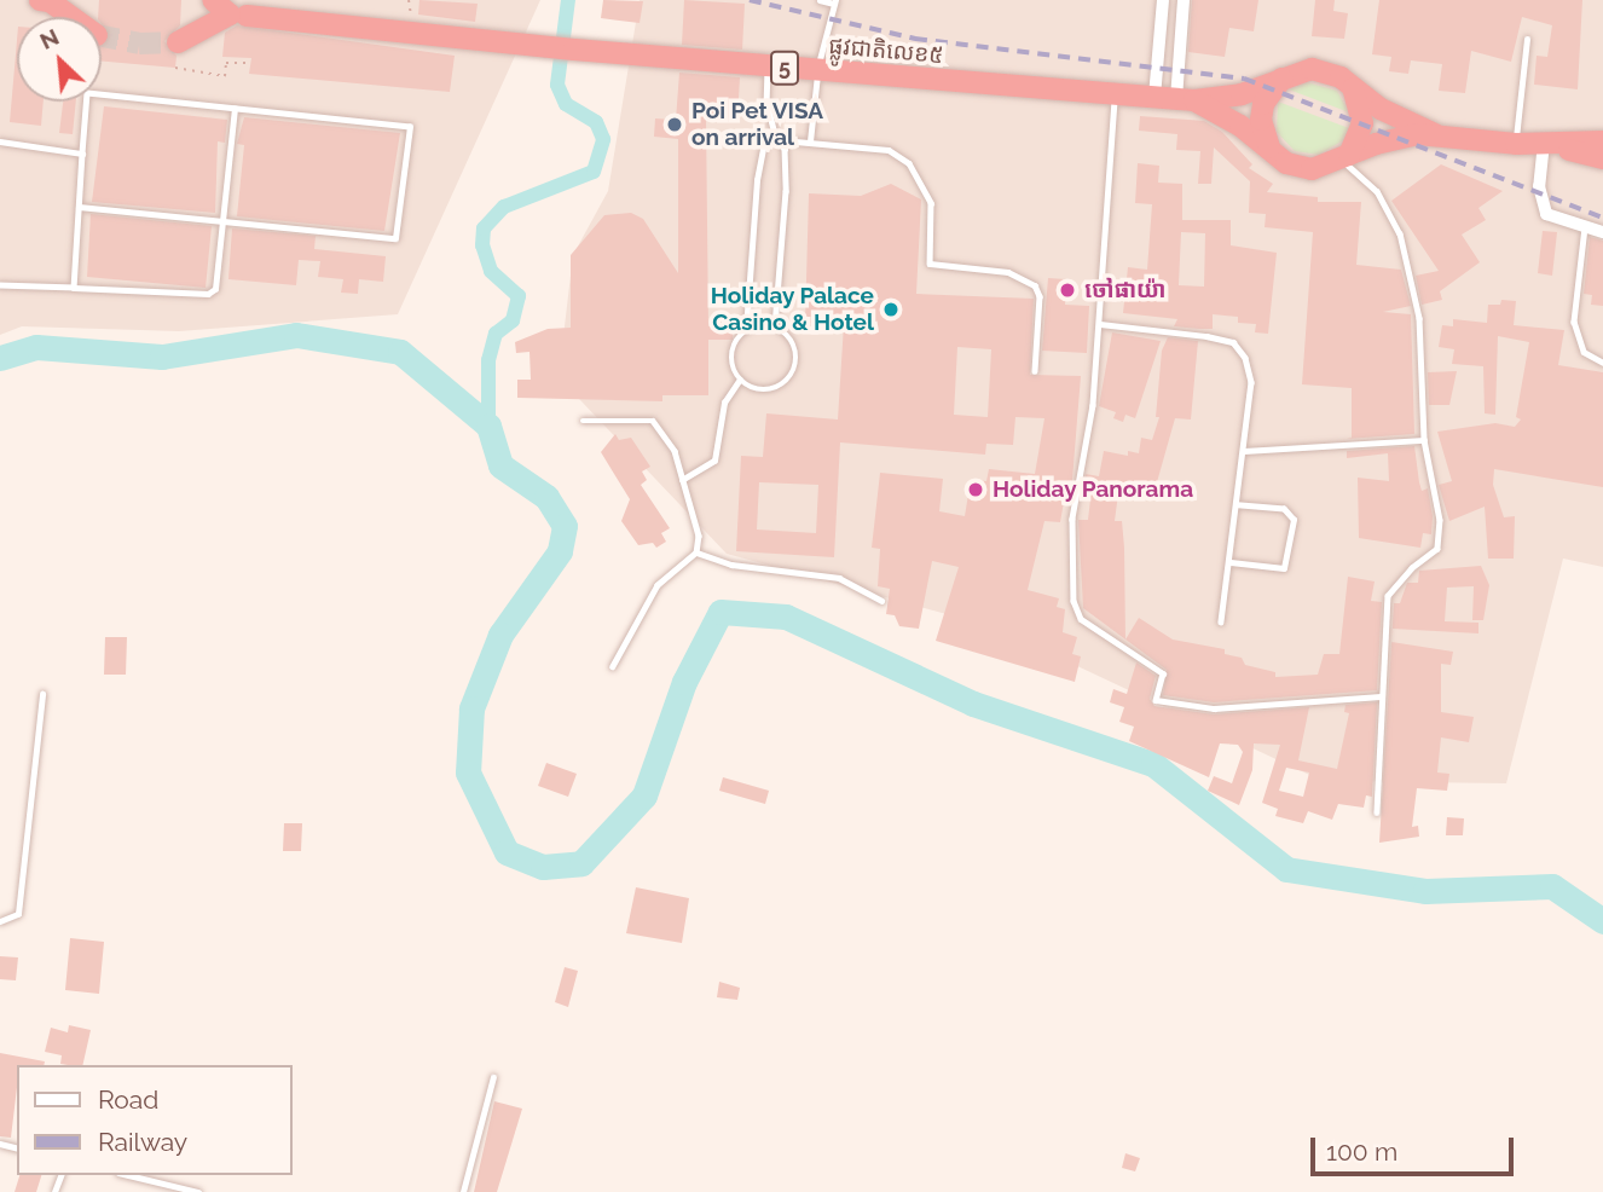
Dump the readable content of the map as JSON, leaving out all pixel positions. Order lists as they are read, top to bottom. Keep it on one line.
{"streets":{"highway":["ផ្លូវជាតិលេខ៥","5"]},"places":["Poi Pet VISA on arrival","ចៅផាយ៉ា","Holiday Palace Casino & Hotel","Holiday Panorama"],"legend":["Road","Railway"],"scale_bar":"100 m","north":"top left"}
